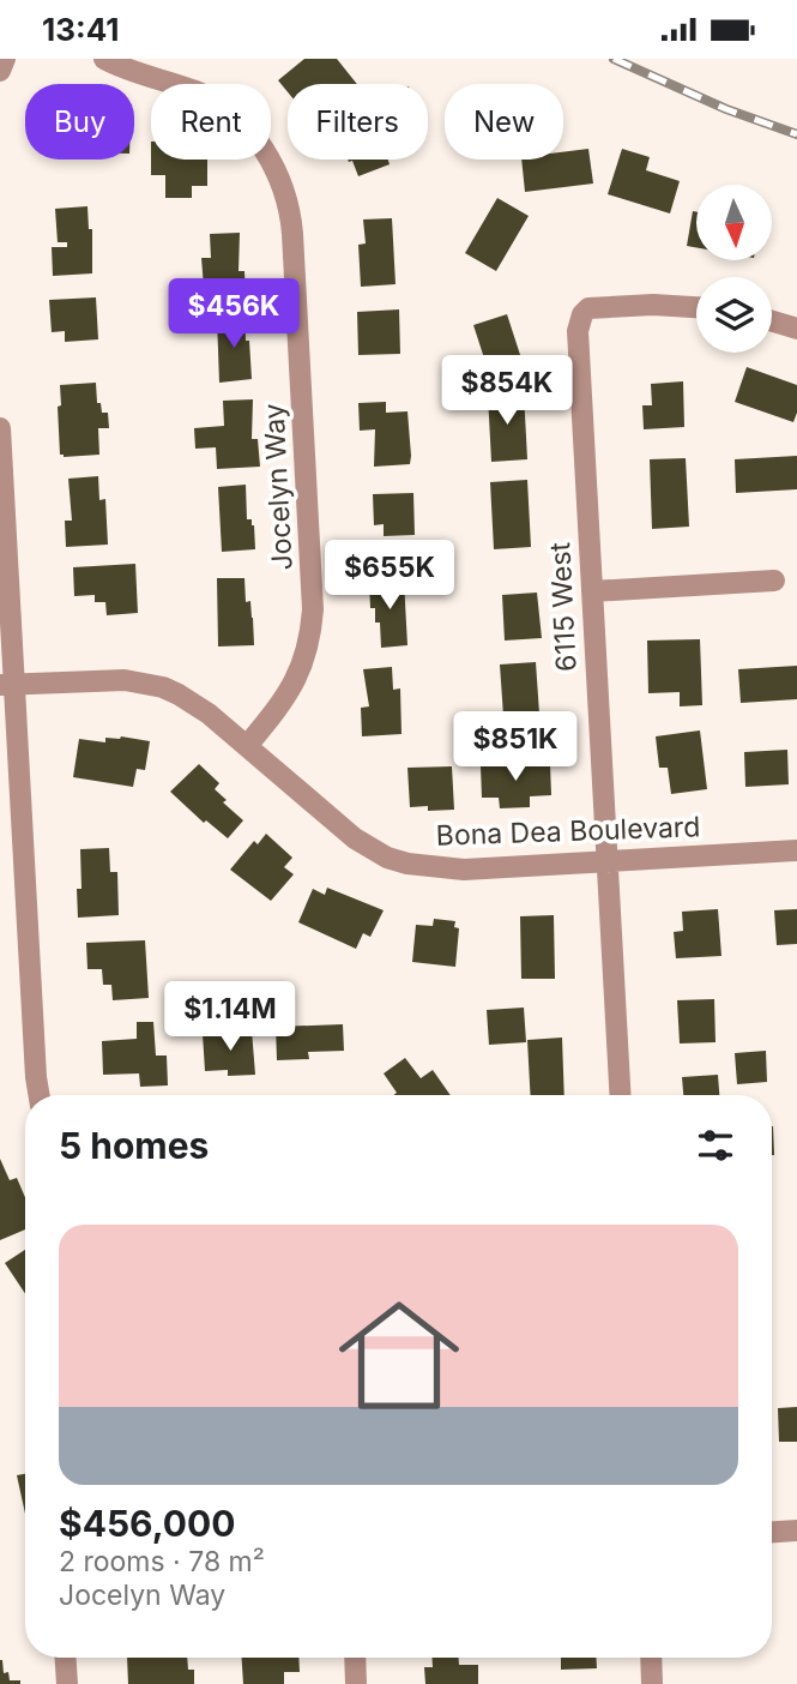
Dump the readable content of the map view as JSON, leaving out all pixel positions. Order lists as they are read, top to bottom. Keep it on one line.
{"streets":{"street":["Jocelyn Way","6115 West","Bona Dea Boulevard"]},"crossings":[["Jocelyn Way","Bona Dea Boulevard"],["6115 West","Bona Dea Boulevard"]],"north":"bottom","page":{"status":"13:41","chip":["Buy","Rent","Filters","New"],"price":["$456K","$854K","$655K","$851K","$1.14M"],"heading":"5 homes","list":[{"name":"$456,000","note":"2 rooms · 78 m² · Jocelyn Way"}]}}
